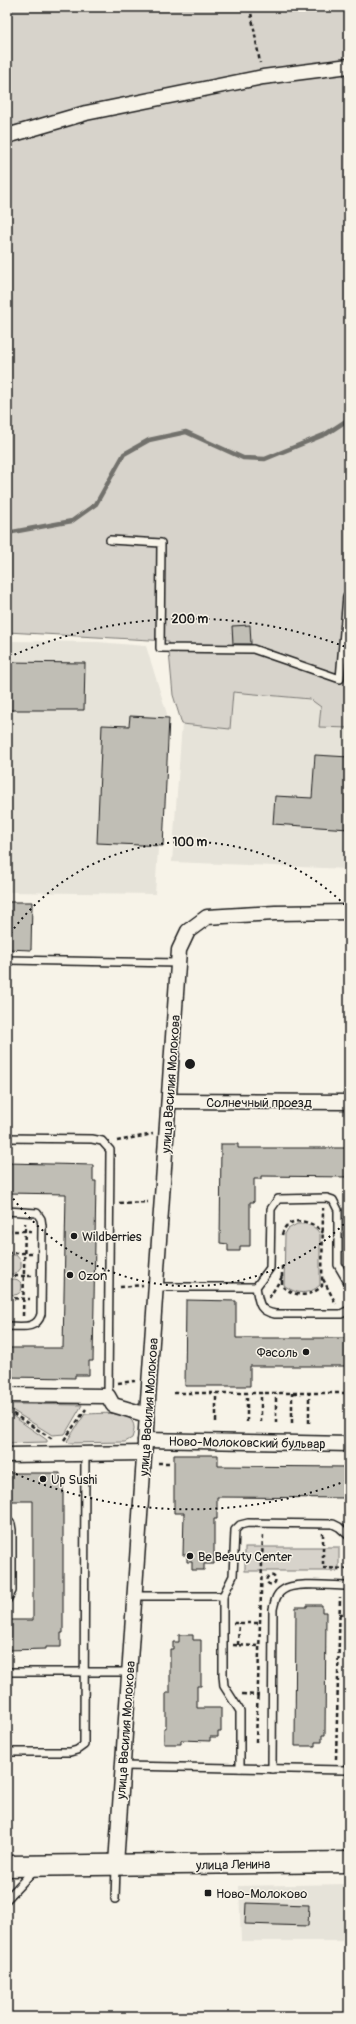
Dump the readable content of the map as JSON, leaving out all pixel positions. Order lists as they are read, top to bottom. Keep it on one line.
{"streets":{"main road":["улица Ленина"],"street":["улица Василия Молокова","Солнечный проезд","Ново-Молоковский бульвар"]},"crossings":[["улица Василия Молокова","Солнечный проезд"],["улица Василия Молокова","Ново-Молоковский бульвар"],["улица Василия Молокова","улица Ленина"]],"places":{"other":["Wildberries","Ozon","Фасоль","Up Sushi","Be Beauty Center"],"transit":["Ново-Молоково"]},"rings":["200 m","100 m"]}
